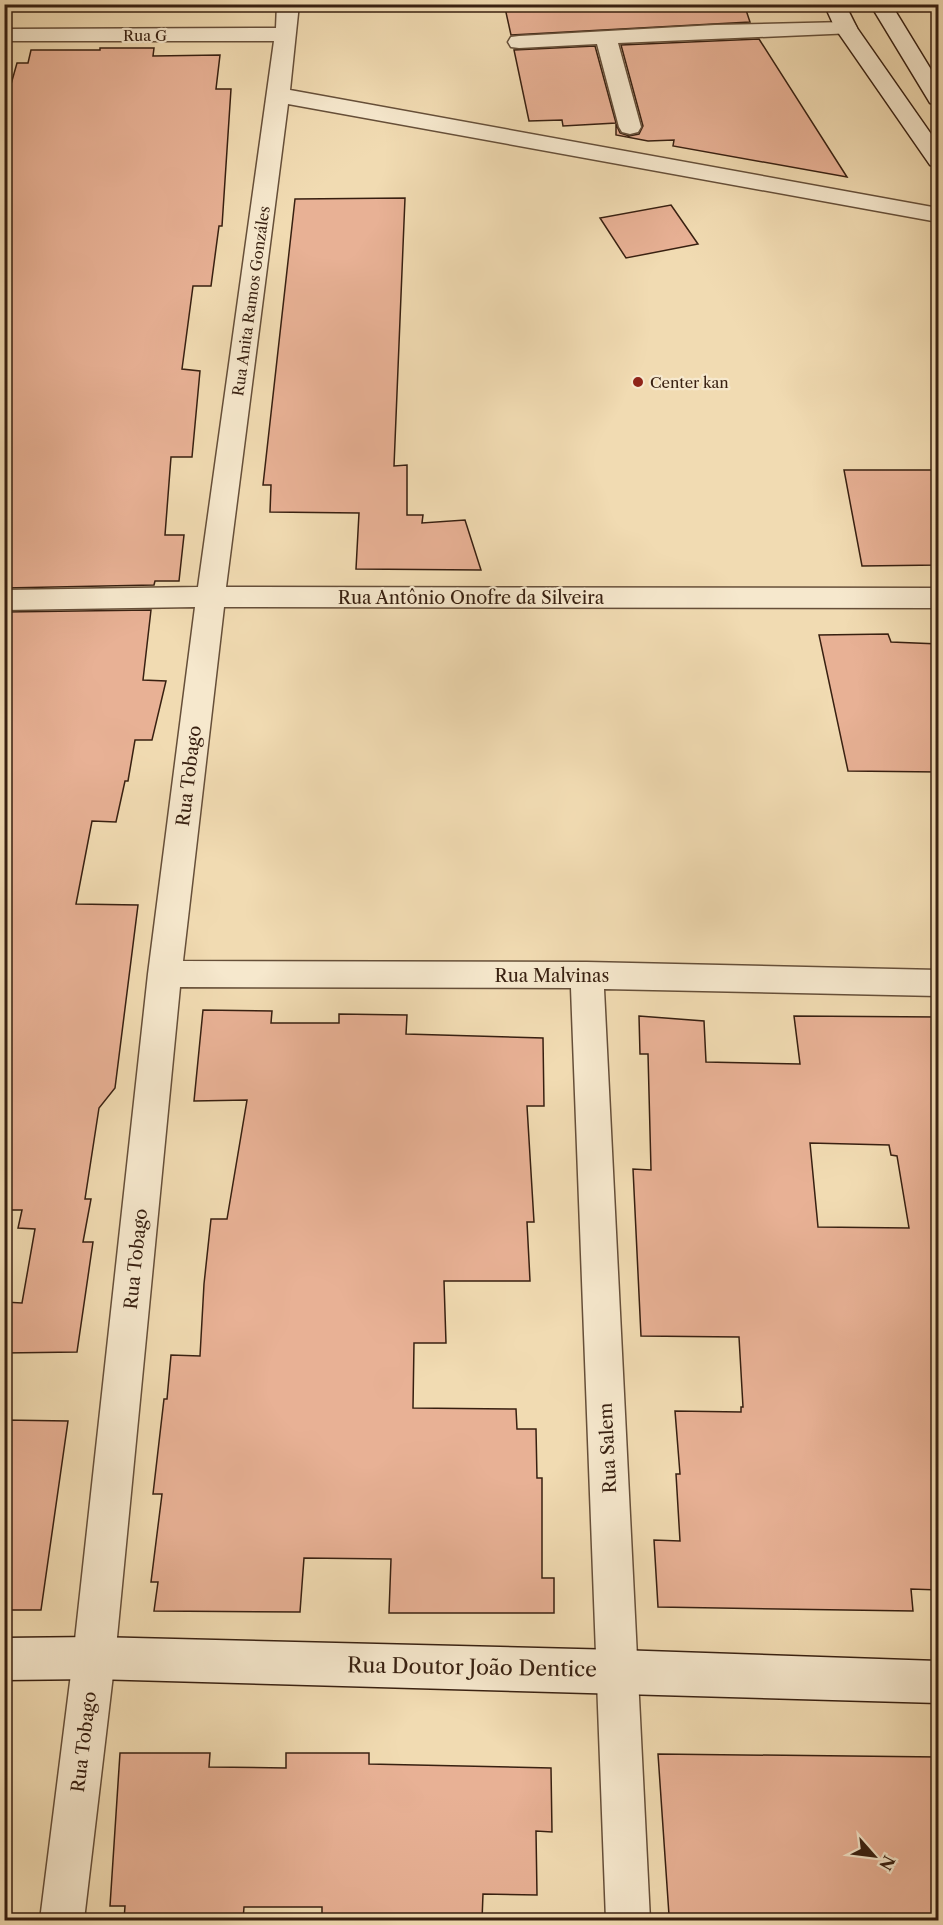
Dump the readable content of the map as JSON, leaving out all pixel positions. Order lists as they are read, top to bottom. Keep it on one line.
{"streets":{"street":["Rua G","Rua Anita Ramos Gonzáles","Rua Antônio Onofre da Silveira","Rua Tobago","Rua Malvinas","Rua Salem","Rua Doutor João Dentice"]},"crossings":[["Rua G","Rua Anita Ramos Gonzáles"],["Rua Anita Ramos Gonzáles","Rua Antônio Onofre da Silveira"],["Rua Anita Ramos Gonzáles","Rua Tobago"],["Rua Antônio Onofre da Silveira","Rua Tobago"],["Rua Tobago","Rua Malvinas"],["Rua Tobago","Rua Doutor João Dentice"],["Rua Malvinas","Rua Salem"],["Rua Salem","Rua Doutor João Dentice"]],"places":["Center kan"],"north":"bottom right"}
